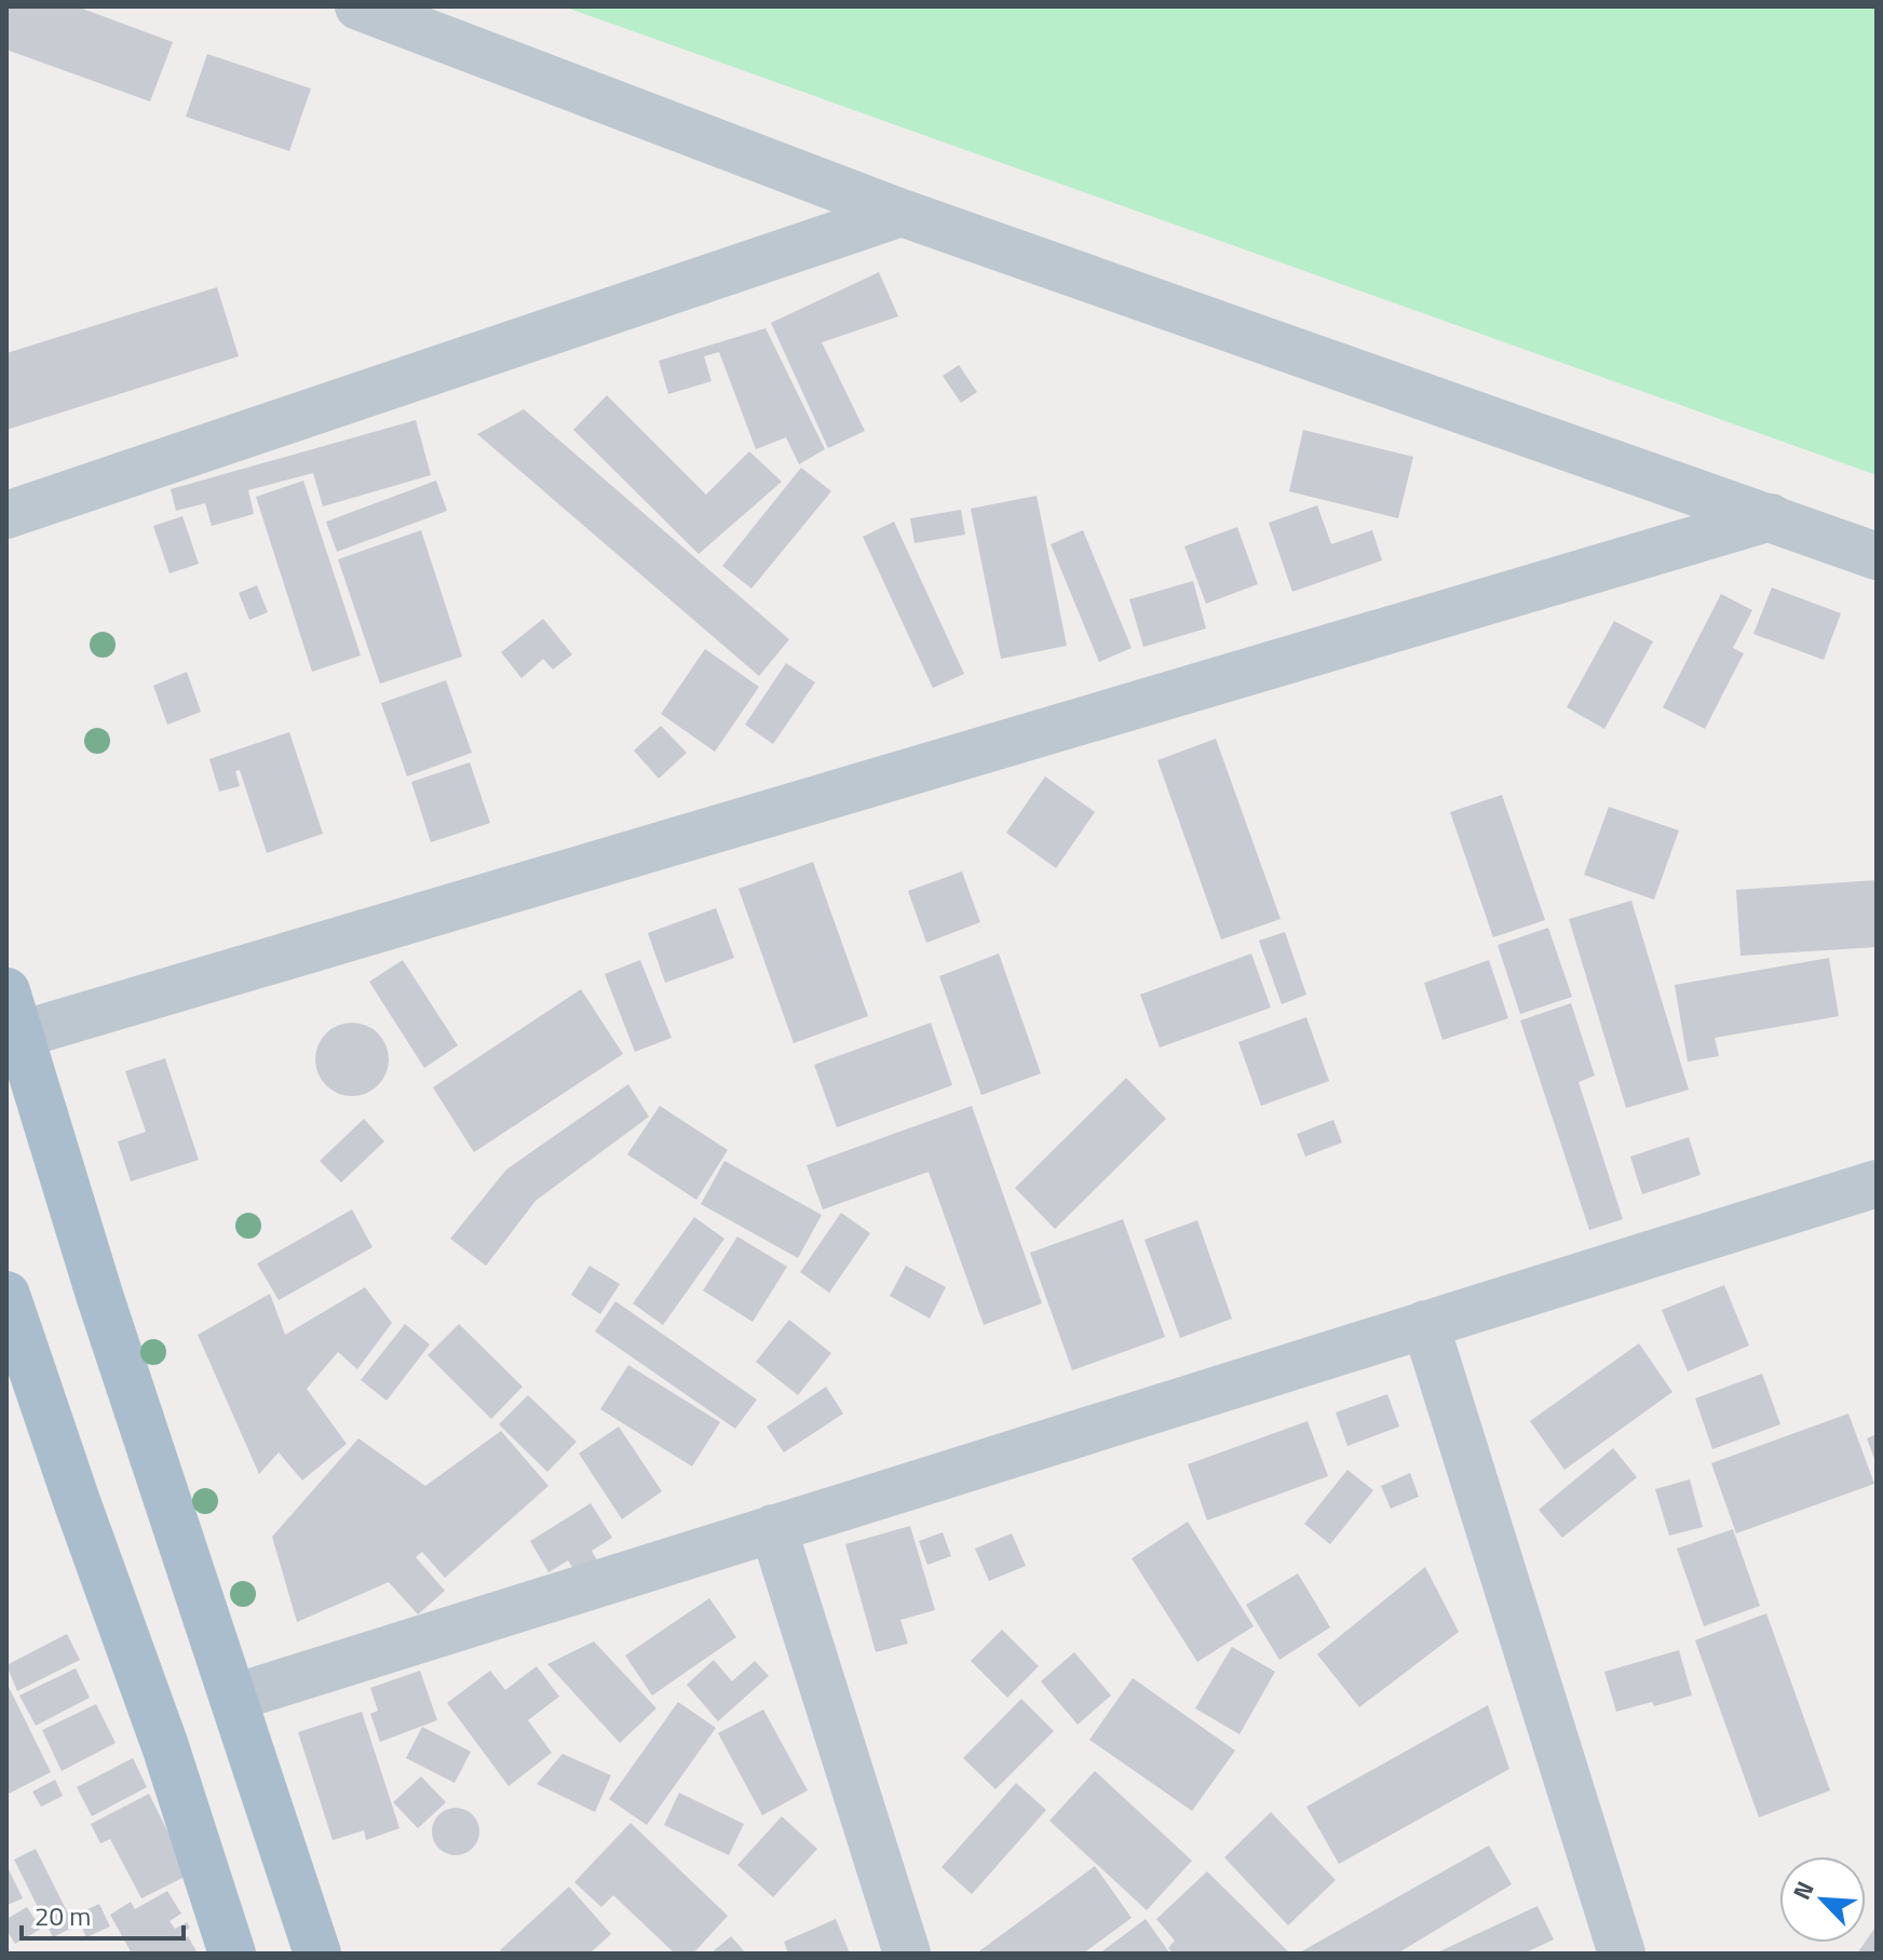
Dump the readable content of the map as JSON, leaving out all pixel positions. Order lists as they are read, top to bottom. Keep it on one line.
{"scale_bar":"20 m","north":"top left"}
